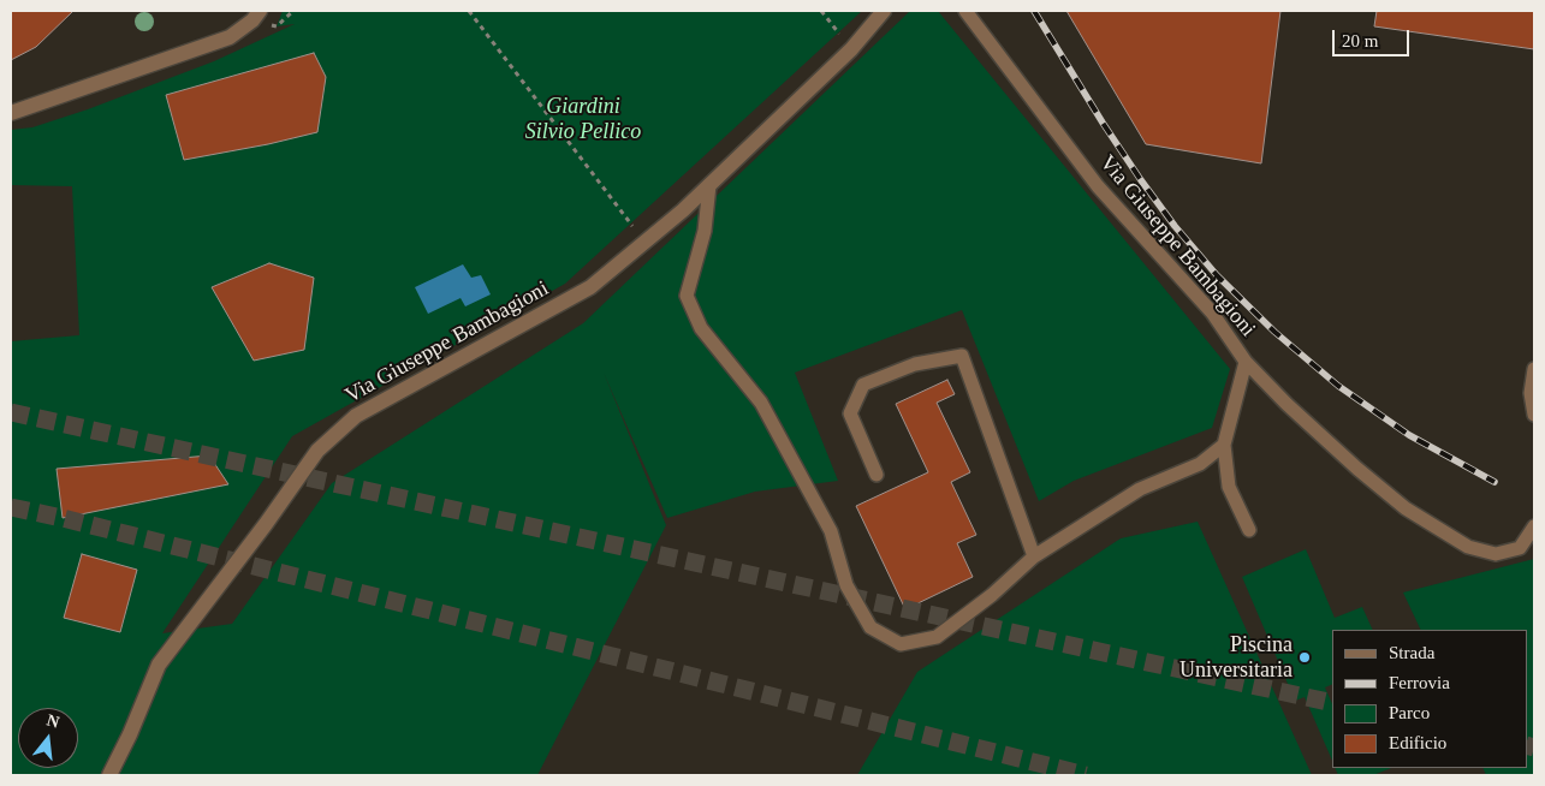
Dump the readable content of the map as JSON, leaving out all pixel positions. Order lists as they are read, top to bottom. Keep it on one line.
{"streets":{"street":["Via Giuseppe Bambagioni"]},"parks":["Giardini Silvio Pellico"],"places":["Piscina Universitaria"],"legend":["Strada","Ferrovia","Parco","Edificio"],"scale_bar":"20 m","north":"top"}
